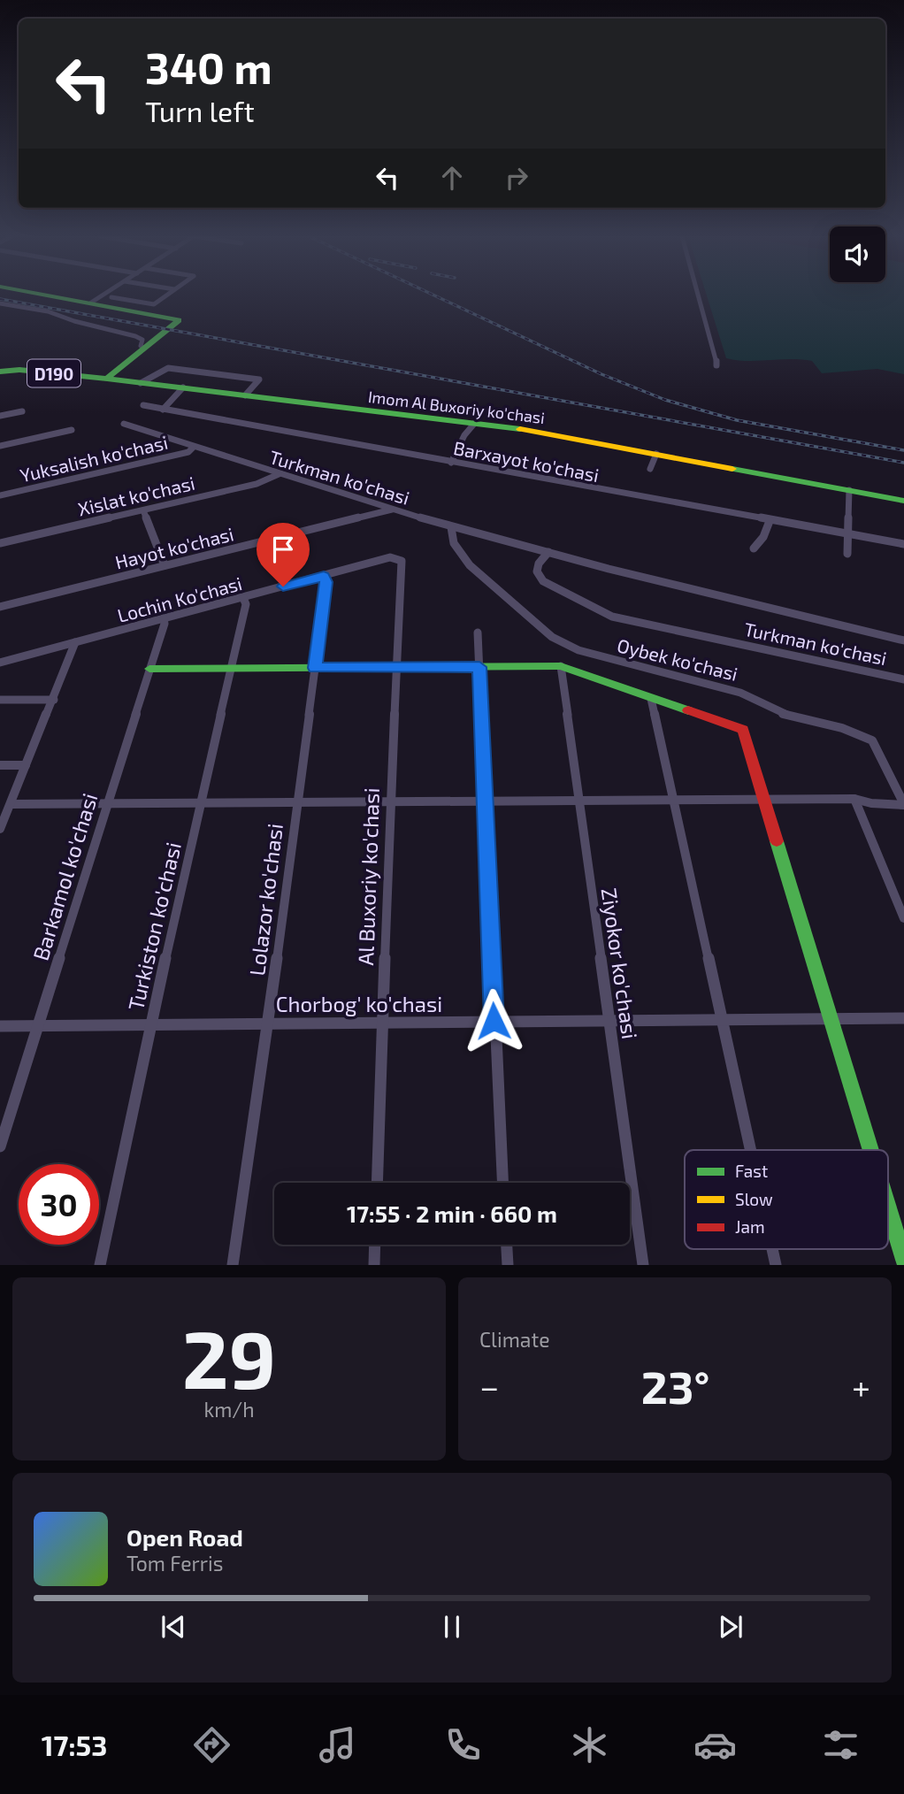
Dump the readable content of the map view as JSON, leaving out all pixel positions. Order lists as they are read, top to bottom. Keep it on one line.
{"streets":{"street":["D190","Imom Al Buxoriy ko'chasi","Yuksalish ko'chasi","Barxayot ko'chasi","Turkman ko'chasi","Xislat ko'chasi","Hayot ko'chasi","Lochin Ko'chasi","Oybek ko'chasi","Barkamol ko'chasi","Al Buxoriy ko'chasi","Lolazor ko'chasi","Turkiston ko'chasi","Ziyokor ko'chasi","Chorbog' ko'chasi"]},"crossings":[["D190","Imom Al Buxoriy ko'chasi"],["Yuksalish ko'chasi","Turkman ko'chasi"],["Turkman ko'chasi","Xislat ko'chasi"],["Turkman ko'chasi","Hayot ko'chasi"],["Turkman ko'chasi","Oybek ko'chasi"],["Lochin Ko'chasi","Barkamol ko'chasi"],["Lochin Ko'chasi","Al Buxoriy ko'chasi"],["Lochin Ko'chasi","Lolazor ko'chasi"],["Lochin Ko'chasi","Turkiston ko'chasi"],["Barkamol ko'chasi","Chorbog' ko'chasi"],["Al Buxoriy ko'chasi","Chorbog' ko'chasi"],["Lolazor ko'chasi","Chorbog' ko'chasi"],["Turkiston ko'chasi","Chorbog' ko'chasi"],["Ziyokor ko'chasi","Chorbog' ko'chasi"]],"legend":["Fast","Slow","Jam"],"page":{"turn":["340 m","Turn left"],"limit":"30","trip":"17:55 · 2 min · 660 m","tile":[["29","km/h"],"Climate"],"heat":["−","23°","+"],"song":["Open Road","Tom Ferris"],"tabs":"17:53"}}
